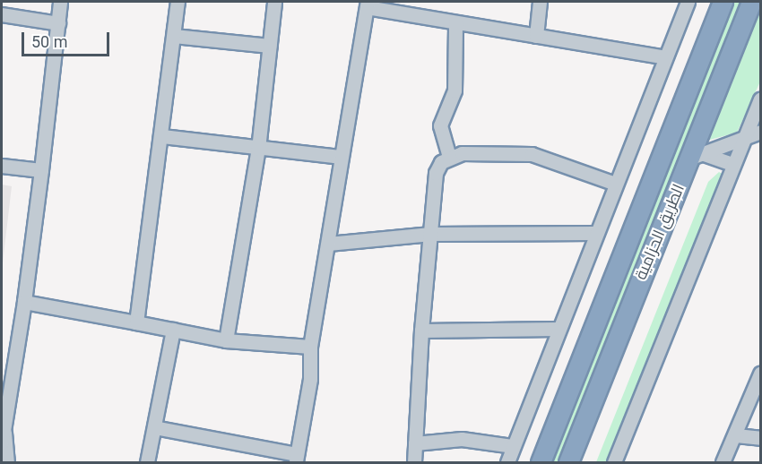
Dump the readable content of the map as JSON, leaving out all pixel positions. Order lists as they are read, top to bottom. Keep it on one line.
{"streets":{"highway":["الطريق الحزامية"]},"scale_bar":"50 m"}
